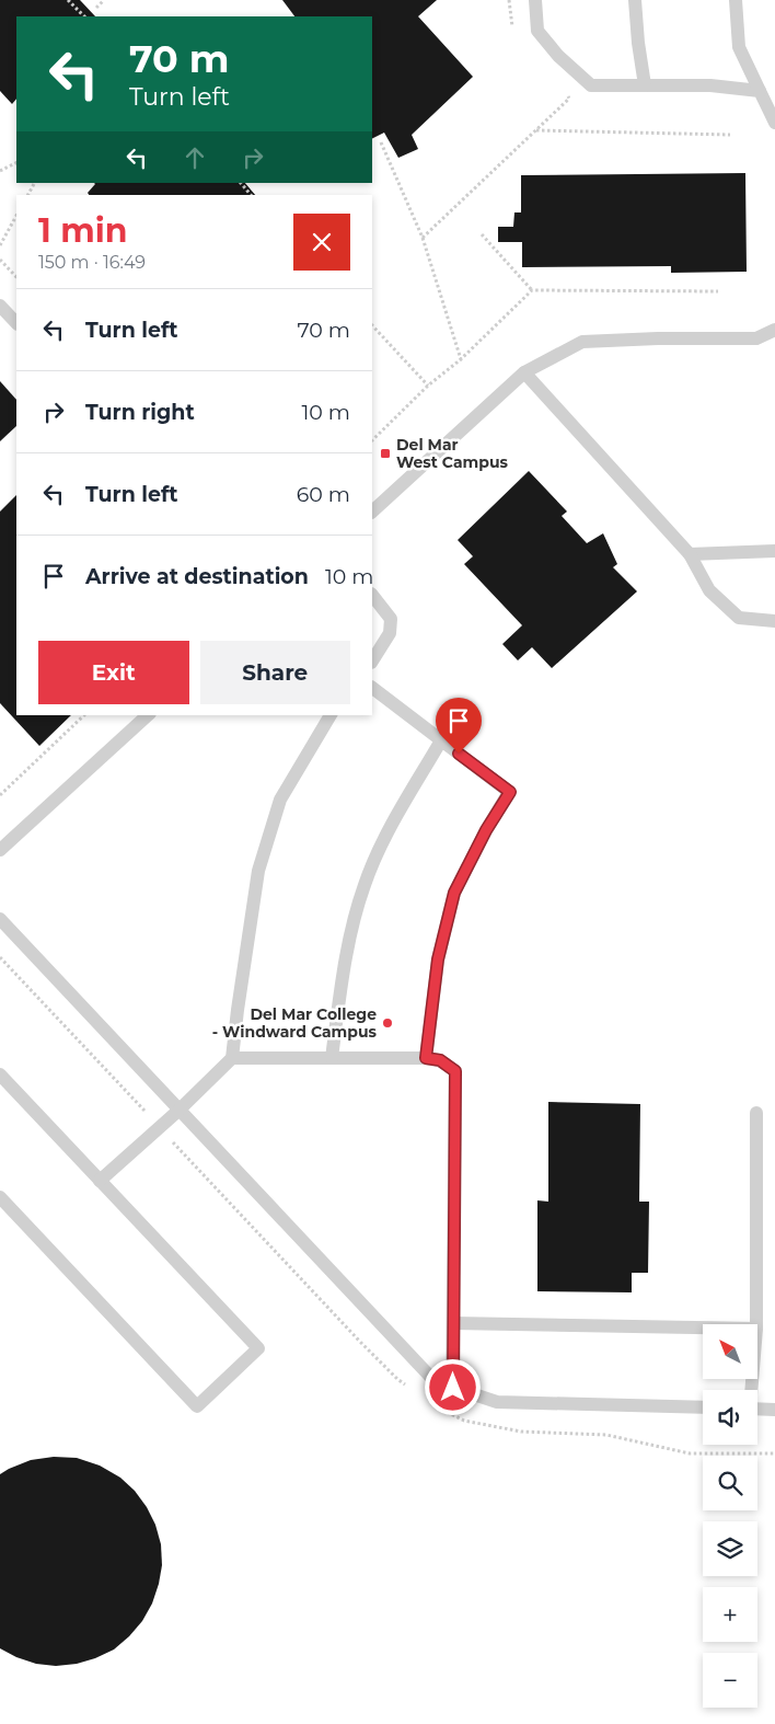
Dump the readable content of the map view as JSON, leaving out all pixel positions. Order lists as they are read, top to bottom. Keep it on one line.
{"places":{"transit":["Del Mar West Campus"],"other":["Del Mar College - Windward Campus"]},"north":"top left","page":{"turn":["70 m","Turn left"],"heading":["1 min","150 m · 16:49"],"list":[{"name":"Turn left","value":"70 m"},{"name":"Turn right","value":"10 m"},{"name":"Turn left","value":"60 m"},{"name":"Arrive at destination","value":"10 m"}],"buttons":["Exit","Share"],"map_buttons":["+","−"]}}
